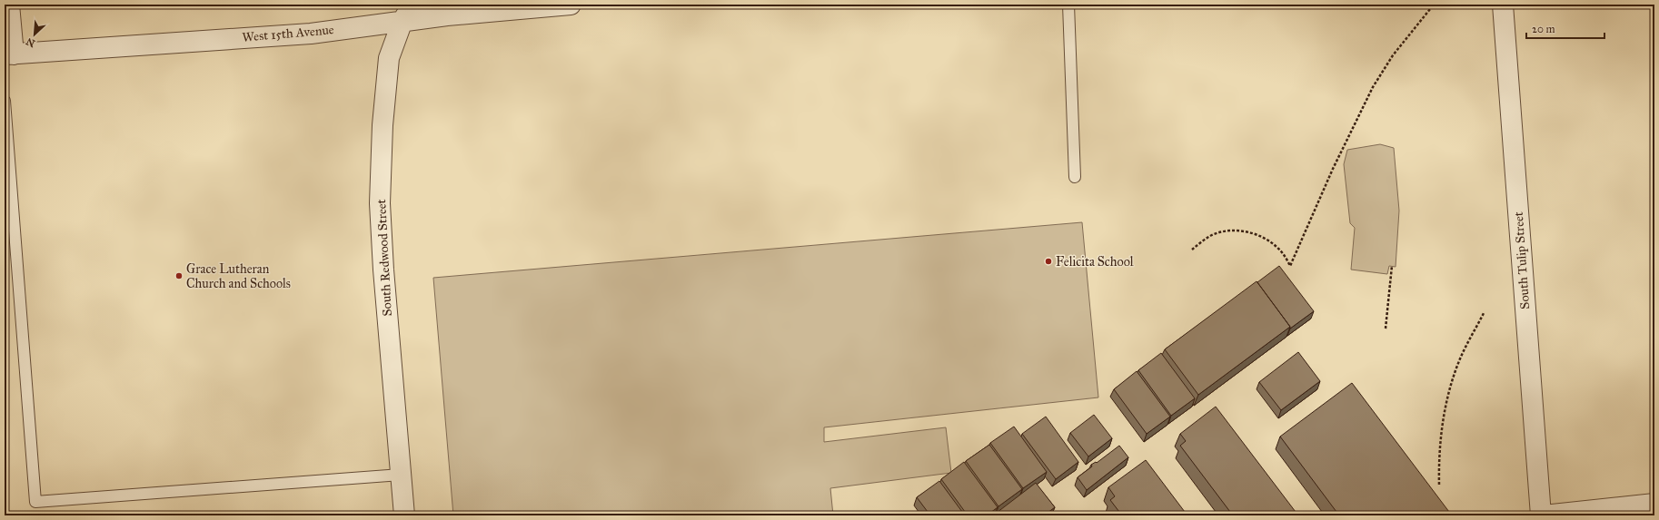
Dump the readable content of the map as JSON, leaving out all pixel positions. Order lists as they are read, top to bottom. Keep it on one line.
{"streets":{"street":["West 15th Avenue","South Redwood Street","South Tulip Street"]},"crossings":[["West 15th Avenue","South Redwood Street"]],"places":["Felicita School","Grace Lutheran Church and Schools"],"scale_bar":"20 m","north":"bottom left"}
